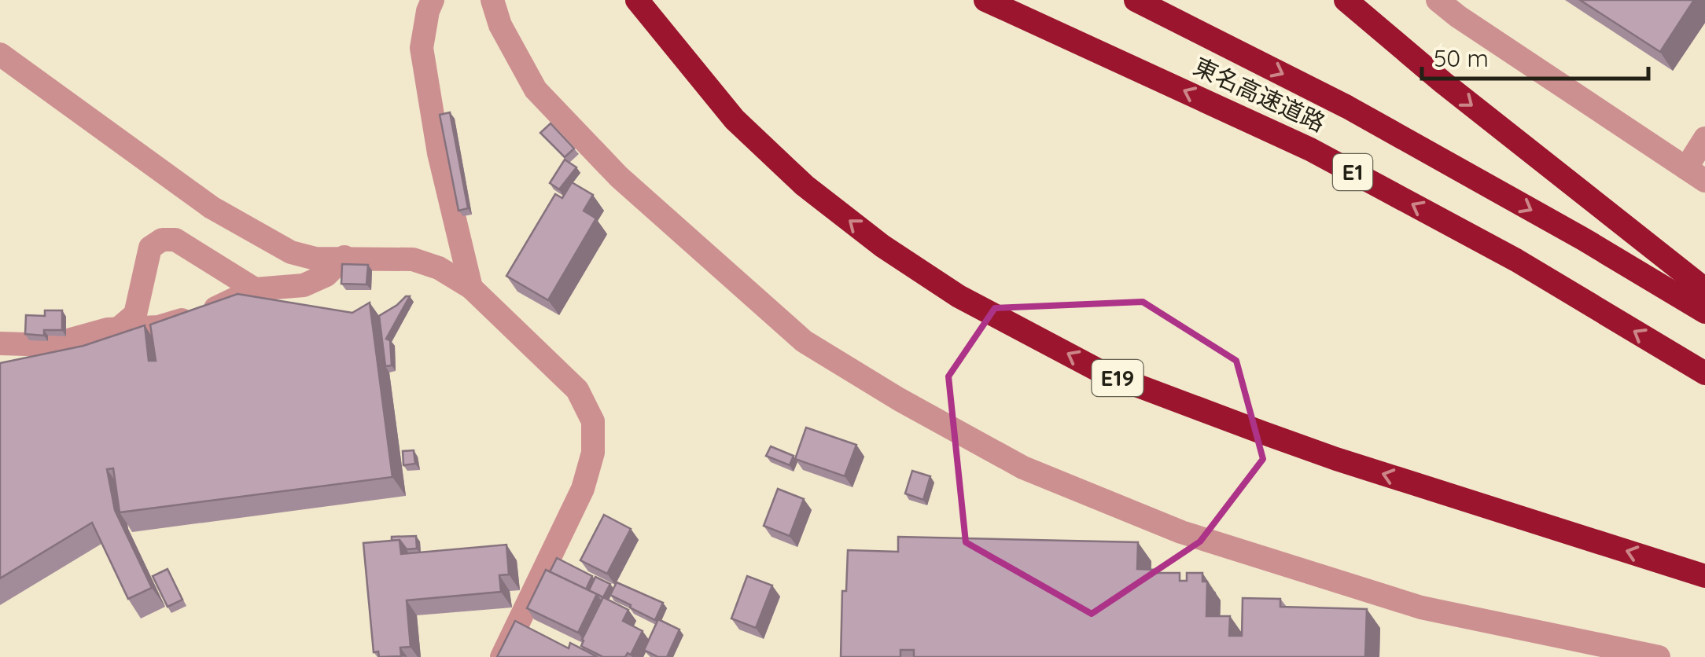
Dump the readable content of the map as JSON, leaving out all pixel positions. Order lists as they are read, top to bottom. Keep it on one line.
{"streets":{"highway":["東名高速道路","E1","E19"]},"scale_bar":"50 m"}
